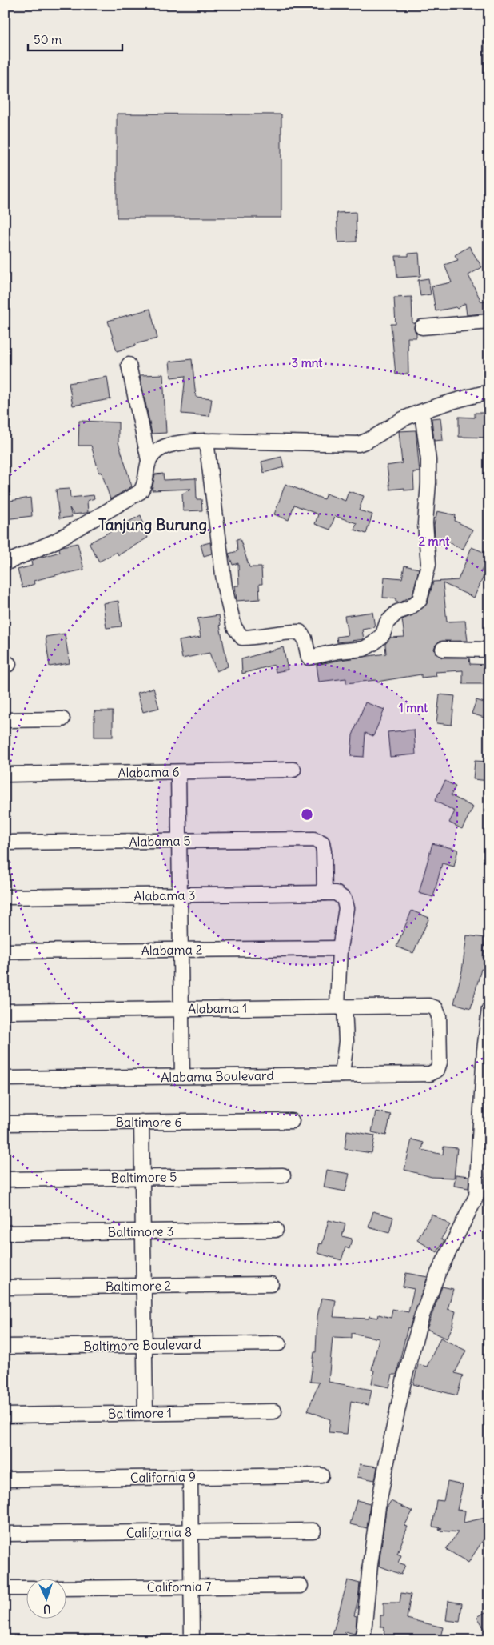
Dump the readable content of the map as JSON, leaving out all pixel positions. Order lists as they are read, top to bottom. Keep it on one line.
{"streets":{"street":["Alabama 6","Alabama 5","Alabama 3","Alabama 2","Alabama 1","Alabama Boulevard","Baltimore 6","Baltimore 5","Baltimore 3","Baltimore 2","Baltimore Boulevard","Baltimore 1","California 9","California 8","California 7"]},"crossings":[["Alabama 5","Alabama 3"],["Alabama 3","Alabama 2"],["Alabama 3","Alabama 1"],["Alabama 3","Alabama Boulevard"],["Alabama 1","Alabama Boulevard"]],"districts":["Tanjung Burung"],"scale_bar":"50 m","north":"bottom","rings":["3 mnt","2 mnt","1 mnt"]}
